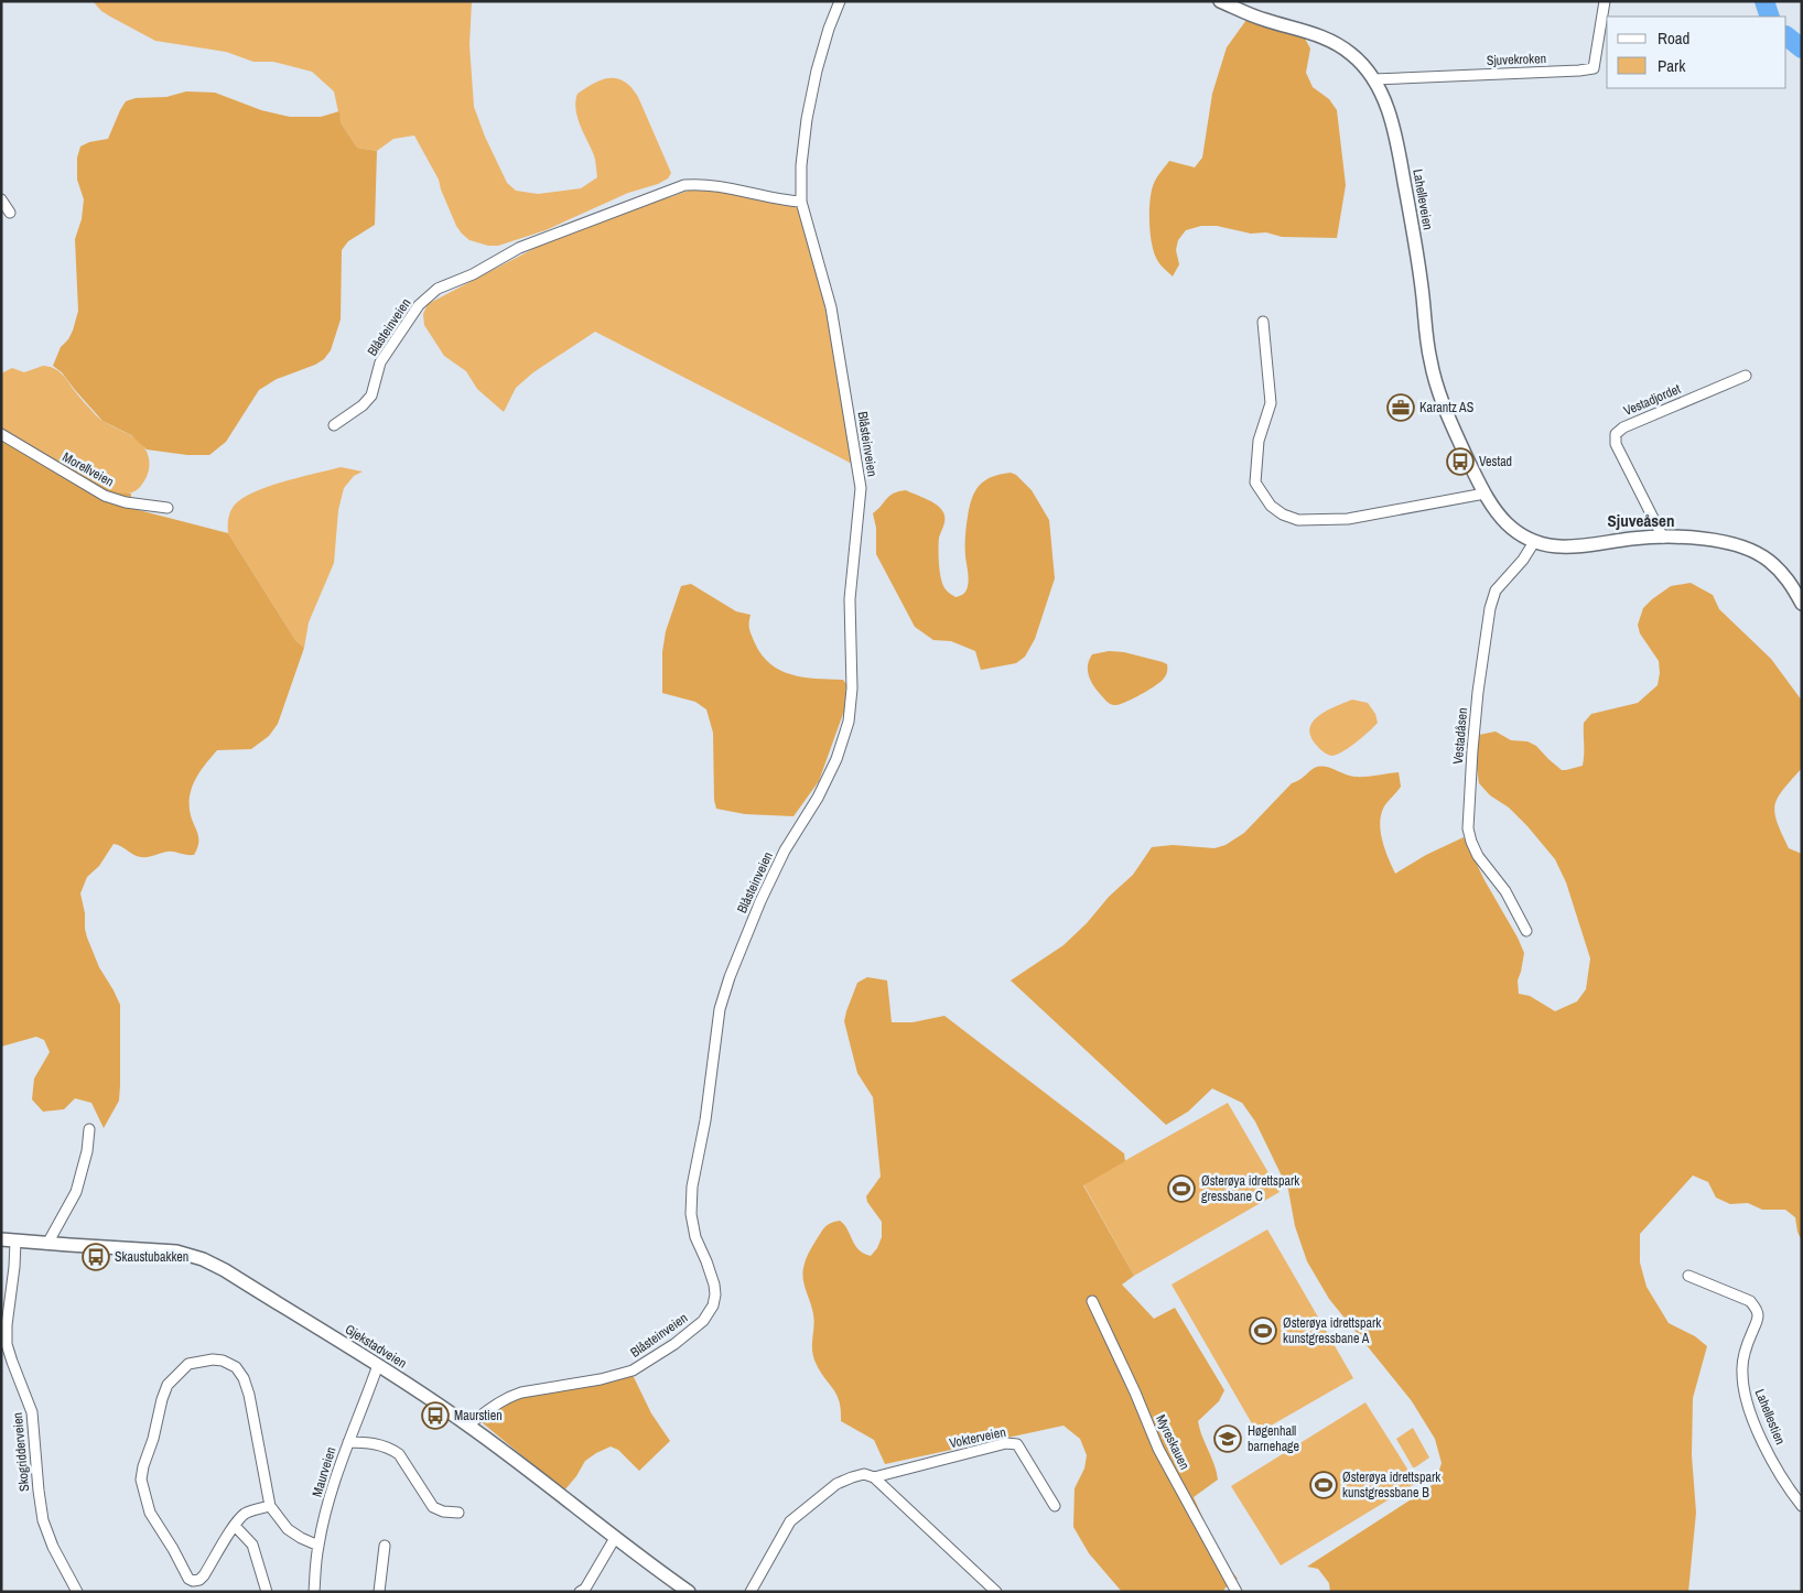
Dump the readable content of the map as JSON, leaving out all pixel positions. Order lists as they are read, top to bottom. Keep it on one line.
{"streets":{"street":["Sjuvekroken","Lahelleveien","Blåsteinveien","Vestadjordet","Morellveien","Vestadåsen","Gjekstadveien","Lahellestien","Vokterveien","Myreskauen","Skogridderveien","Maurveien"]},"crossings":[["Sjuvekroken","Lahelleveien"],["Lahelleveien","Vestadjordet"],["Lahelleveien","Vestadåsen"],["Blåsteinveien","Gjekstadveien"],["Gjekstadveien","Skogridderveien"],["Gjekstadveien","Maurveien"]],"districts":["Sjuveåsen"],"places":{"office":["Karantz AS"],"bus stop":["Vestad","Skaustubakken","Maurstien"],"sports":["Østerøya idrettspark gressbane C","Østerøya idrettspark kunstgressbane A","Østerøya idrettspark kunstgressbane B"],"school or university":["Høgenhall barnehage"]},"legend":["Road","Park"]}
